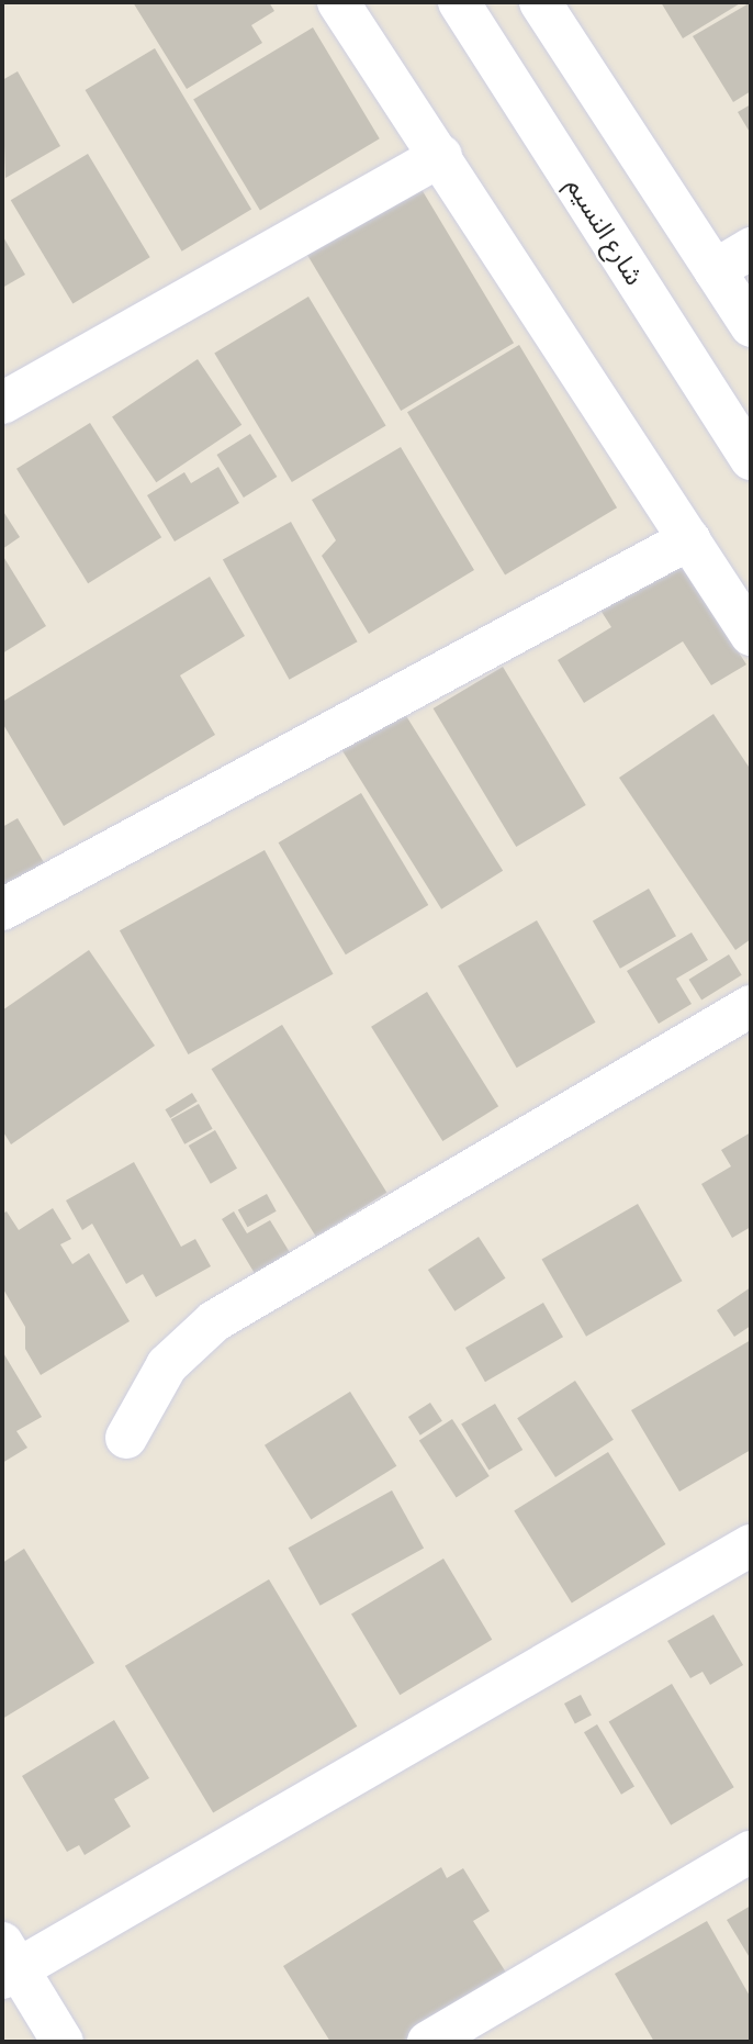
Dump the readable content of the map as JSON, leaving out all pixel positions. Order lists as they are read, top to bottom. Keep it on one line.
{"streets":{"street":["شارع النسيم"]}}
